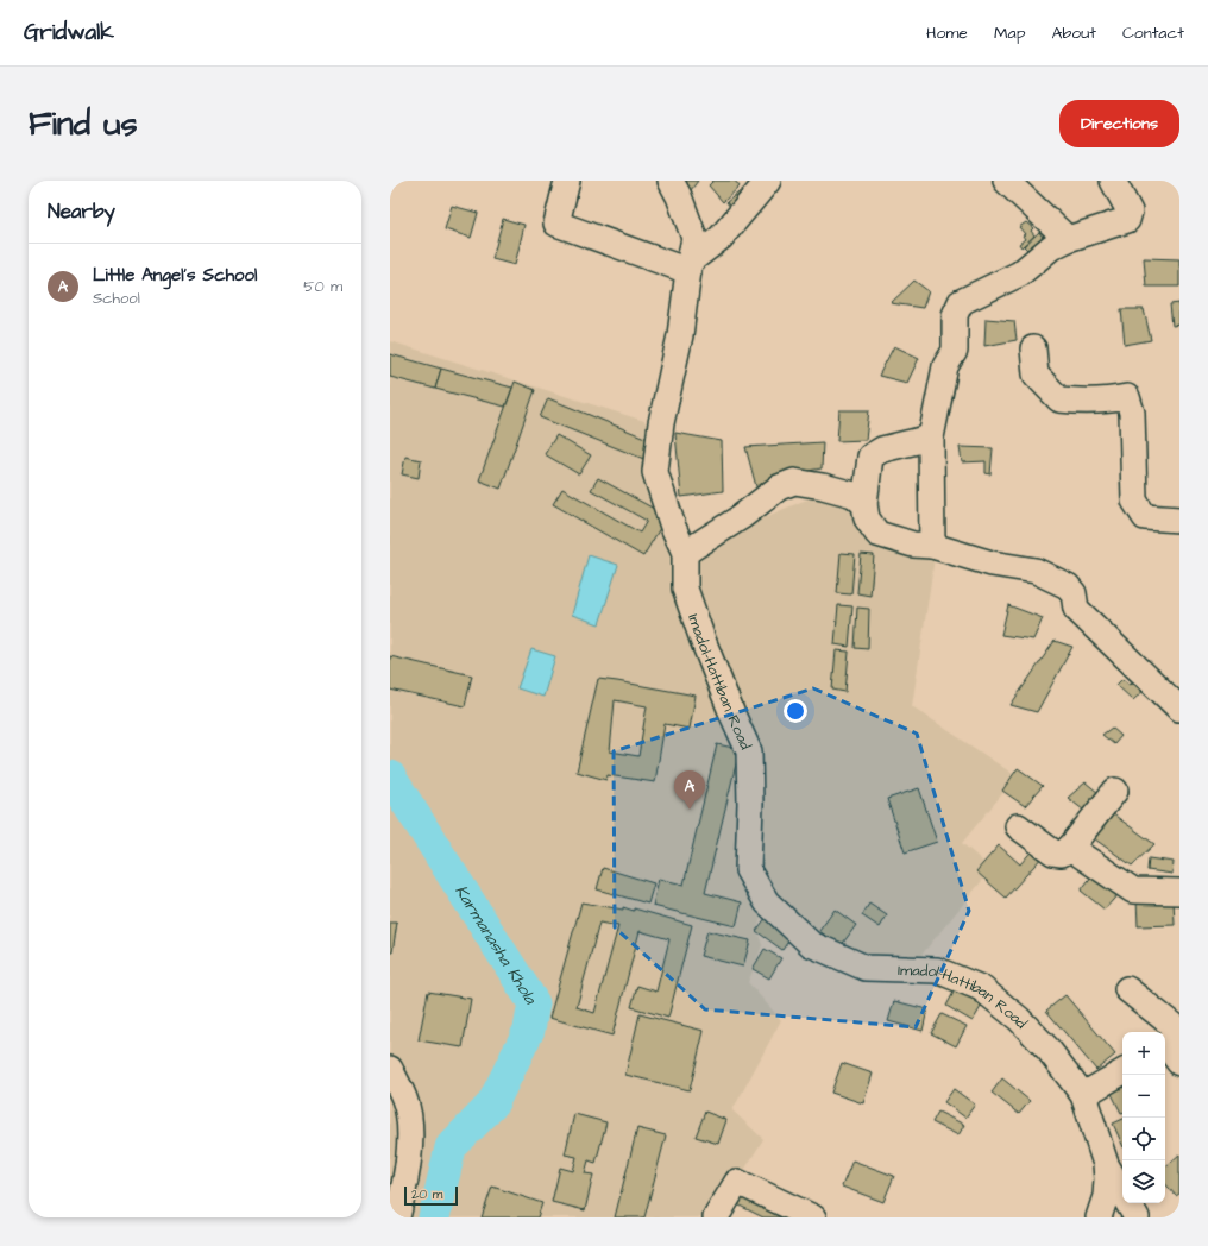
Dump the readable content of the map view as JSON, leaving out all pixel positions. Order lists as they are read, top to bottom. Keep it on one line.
{"streets":{"street":["Imadol-Hattiban Road"]},"water":["Karmanasha Khola"],"scale_bar":"20 m","page":{"header":"Gridwalk","nav":["Home","Map","About","Contact"],"buttons":"Directions","title":"Find us","heading":"Nearby","list":[{"mark":"A","name":"Little Angel's School","note":"School","value":"50 m"}],"pins":"A","map_buttons":["+","−"],"scale":"20 m"}}
